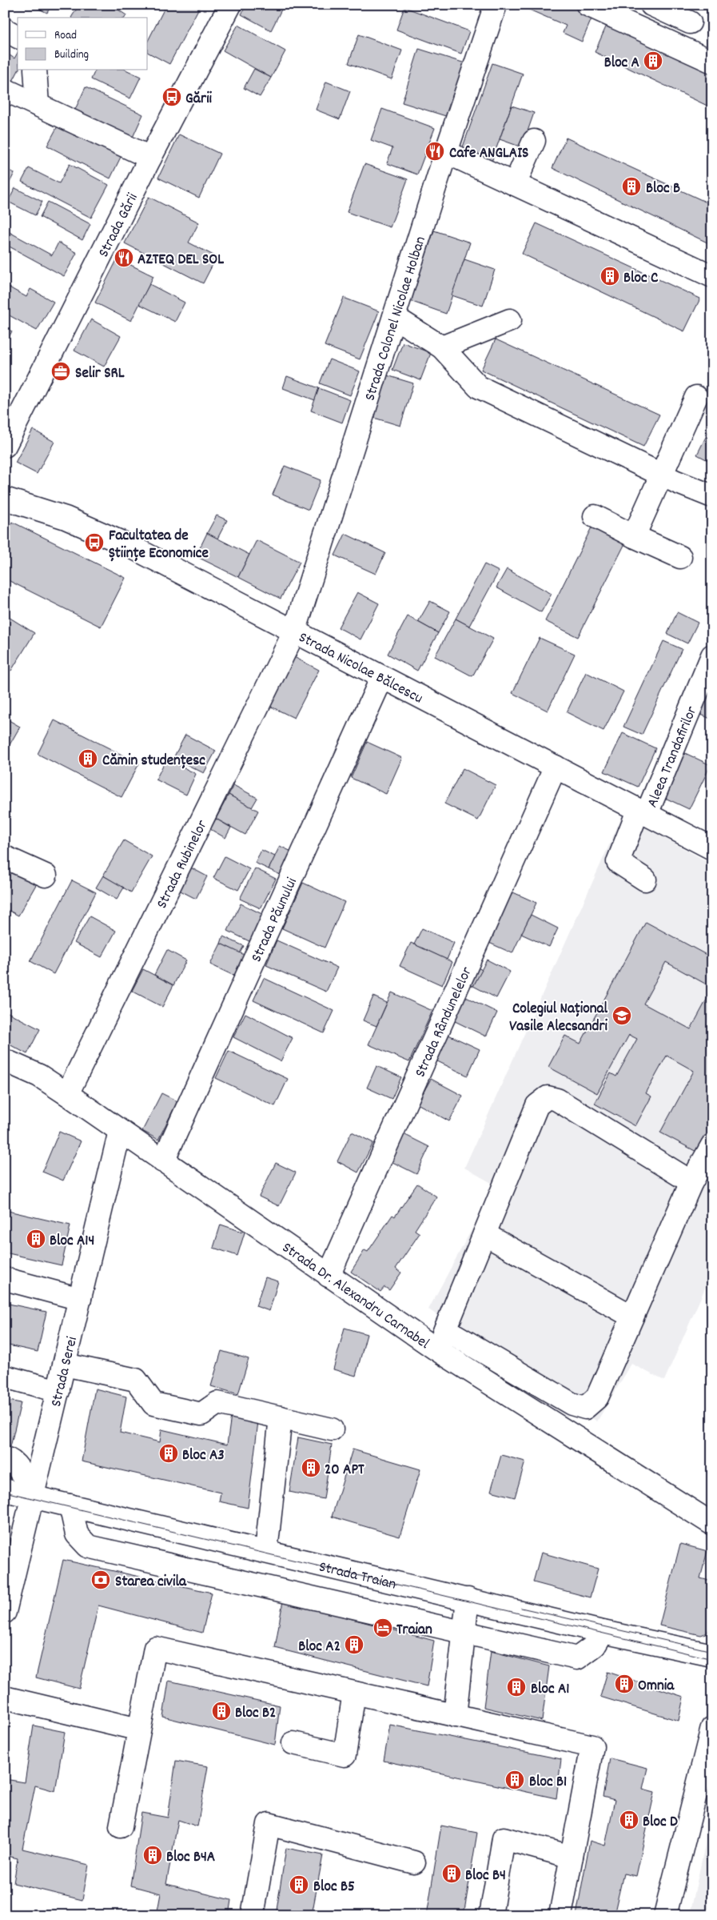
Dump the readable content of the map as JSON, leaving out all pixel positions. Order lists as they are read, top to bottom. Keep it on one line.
{"streets":{"street":["Strada Gării","Strada Colonel Nicolae Holban","Strada Nicolae Bălcescu","Aleea Trandafirilor","Strada Rubinelor","Strada Păunului","Strada Rândunelelor","Strada Dr. Alexandru Carnabel","Strada Serei","Strada Traian"]},"crossings":[["Strada Colonel Nicolae Holban","Strada Nicolae Bălcescu"],["Strada Colonel Nicolae Holban","Strada Rubinelor"],["Strada Nicolae Bălcescu","Aleea Trandafirilor"],["Strada Nicolae Bălcescu","Strada Rubinelor"],["Strada Nicolae Bălcescu","Strada Păunului"],["Strada Nicolae Bălcescu","Strada Rândunelelor"],["Strada Rubinelor","Strada Dr. Alexandru Carnabel"],["Strada Păunului","Strada Dr. Alexandru Carnabel"],["Strada Rândunelelor","Strada Dr. Alexandru Carnabel"],["Strada Dr. Alexandru Carnabel","Strada Serei"],["Strada Serei","Strada Traian"]],"places":{"building":["Bloc A","Bloc B","Bloc C","Cămin studențesc","Bloc A14","Bloc A3","20 APT","Bloc A2","Omnia","Bloc A1","Bloc B2","Bloc B1","Bloc D","Bloc B4A","Bloc B4","Bloc B5"],"bus stop":["Gării","Facultatea de Științe Economice"],"restaurant":["Cafe ANGLAIS","AZTEQ DEL SOL"],"office":["Selir SRL"],"school or university":["Colegiul Național Vasile Alecsandri"],"bank":["Starea civila"],"hotel":["Traian"]},"legend":["Road","Building"]}
